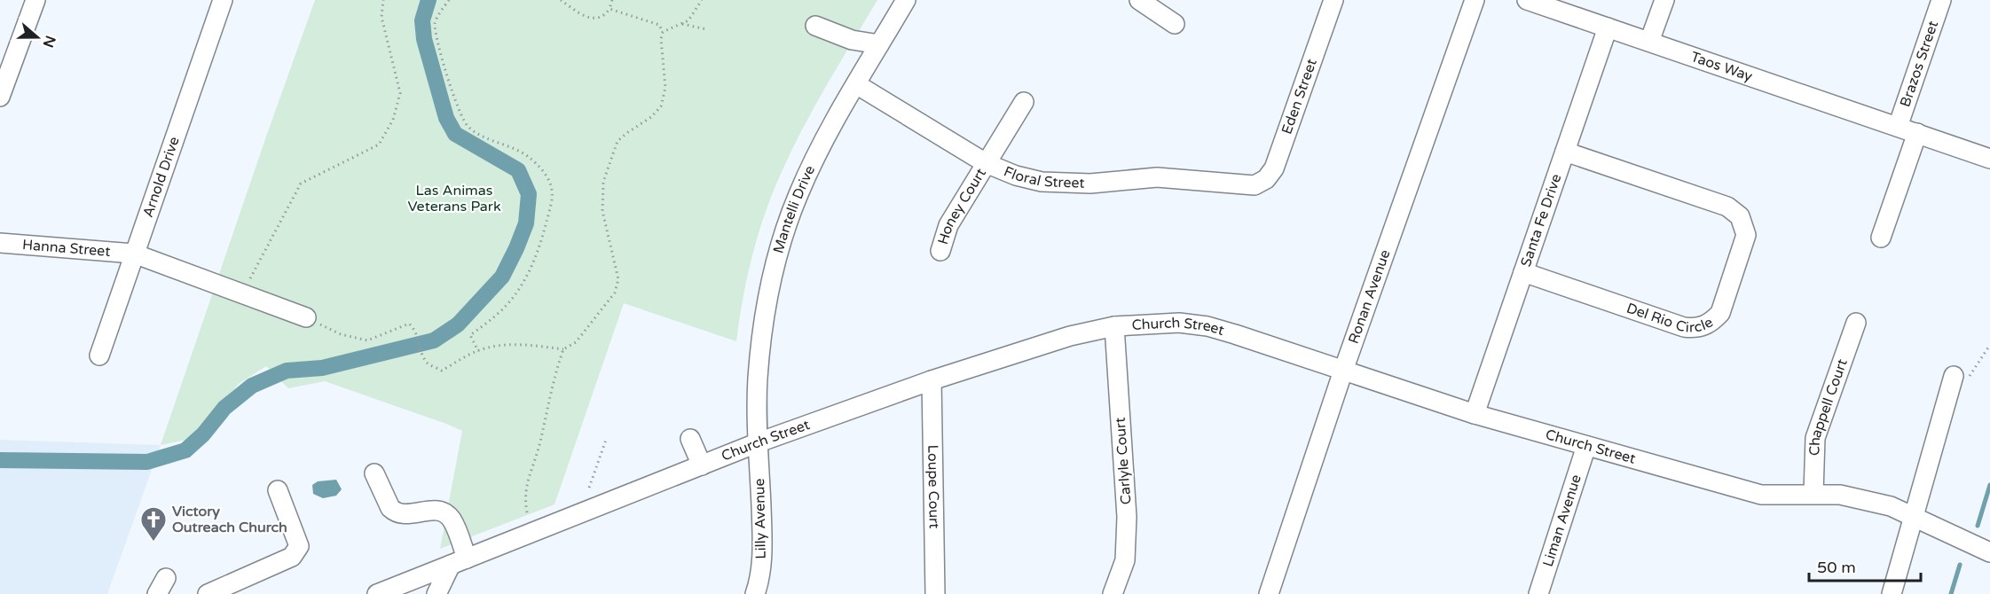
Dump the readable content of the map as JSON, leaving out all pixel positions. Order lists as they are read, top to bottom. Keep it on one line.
{"streets":{"street":["Brazos Street","Taos Way","Eden Street","Floral Street","Arnold Drive","Honey Court","Mantelli Drive","Santa Fe Drive","Hanna Street","Ronan Avenue","Del Rio Circle","Church Street","Chappell Court","Carlyle Court","Loupe Court","Lilly Avenue","Liman Avenue"]},"crossings":[["Brazos Street","Taos Way"],["Taos Way","Santa Fe Drive"],["Eden Street","Floral Street"],["Floral Street","Honey Court"],["Floral Street","Mantelli Drive"],["Arnold Drive","Hanna Street"],["Mantelli Drive","Church Street"],["Mantelli Drive","Lilly Avenue"],["Santa Fe Drive","Del Rio Circle"],["Santa Fe Drive","Church Street"],["Ronan Avenue","Church Street"],["Church Street","Chappell Court"],["Church Street","Carlyle Court"],["Church Street","Loupe Court"],["Church Street","Lilly Avenue"],["Church Street","Liman Avenue"]],"parks":["Las Animas Veterans Park"],"places":{"church":["Victory Outreach Church"]},"scale_bar":"50 m","north":"right"}
